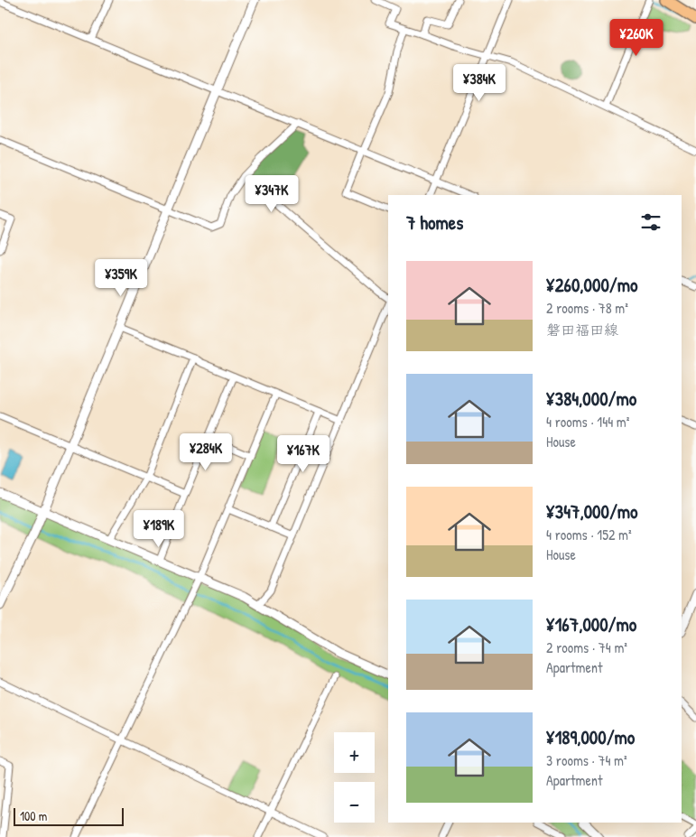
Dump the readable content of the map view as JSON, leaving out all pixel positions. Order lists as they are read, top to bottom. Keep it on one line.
{"scale_bar":"100 m","page":{"price":["¥260K","¥384K","¥347K","¥359K","¥284K","¥167K","¥189K"],"heading":"7 homes","list":[{"name":"¥260,000/mo","note":"2 rooms · 78 m² · 磐田福田線"},{"name":"¥384,000/mo","note":"4 rooms · 144 m² · House"},{"name":"¥347,000/mo","note":"4 rooms · 152 m² · House"},{"name":"¥167,000/mo","note":"2 rooms · 74 m² · Apartment"},{"name":"¥189,000/mo","note":"3 rooms · 74 m² · Apartment"}],"map_buttons":["+","−"],"scale":"100 m"}}
